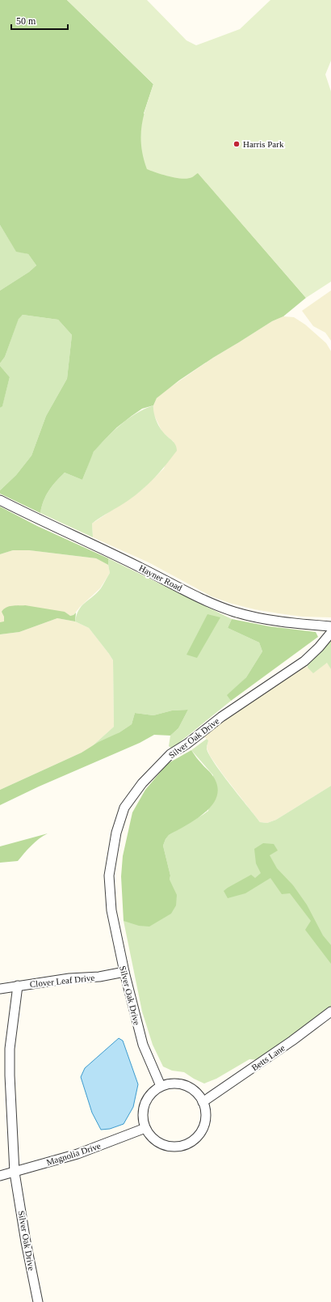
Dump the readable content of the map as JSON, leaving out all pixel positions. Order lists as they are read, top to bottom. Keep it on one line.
{"streets":{"street":["Hayner Road","Silver Oak Drive","Clover Leaf Drive","Betts Lane","Magnolia Drive"]},"crossings":[["Silver Oak Drive","Clover Leaf Drive"],["Silver Oak Drive","Betts Lane"],["Silver Oak Drive","Magnolia Drive"],["Betts Lane","Magnolia Drive"]],"places":["Harris Park"],"scale_bar":"50 m"}
